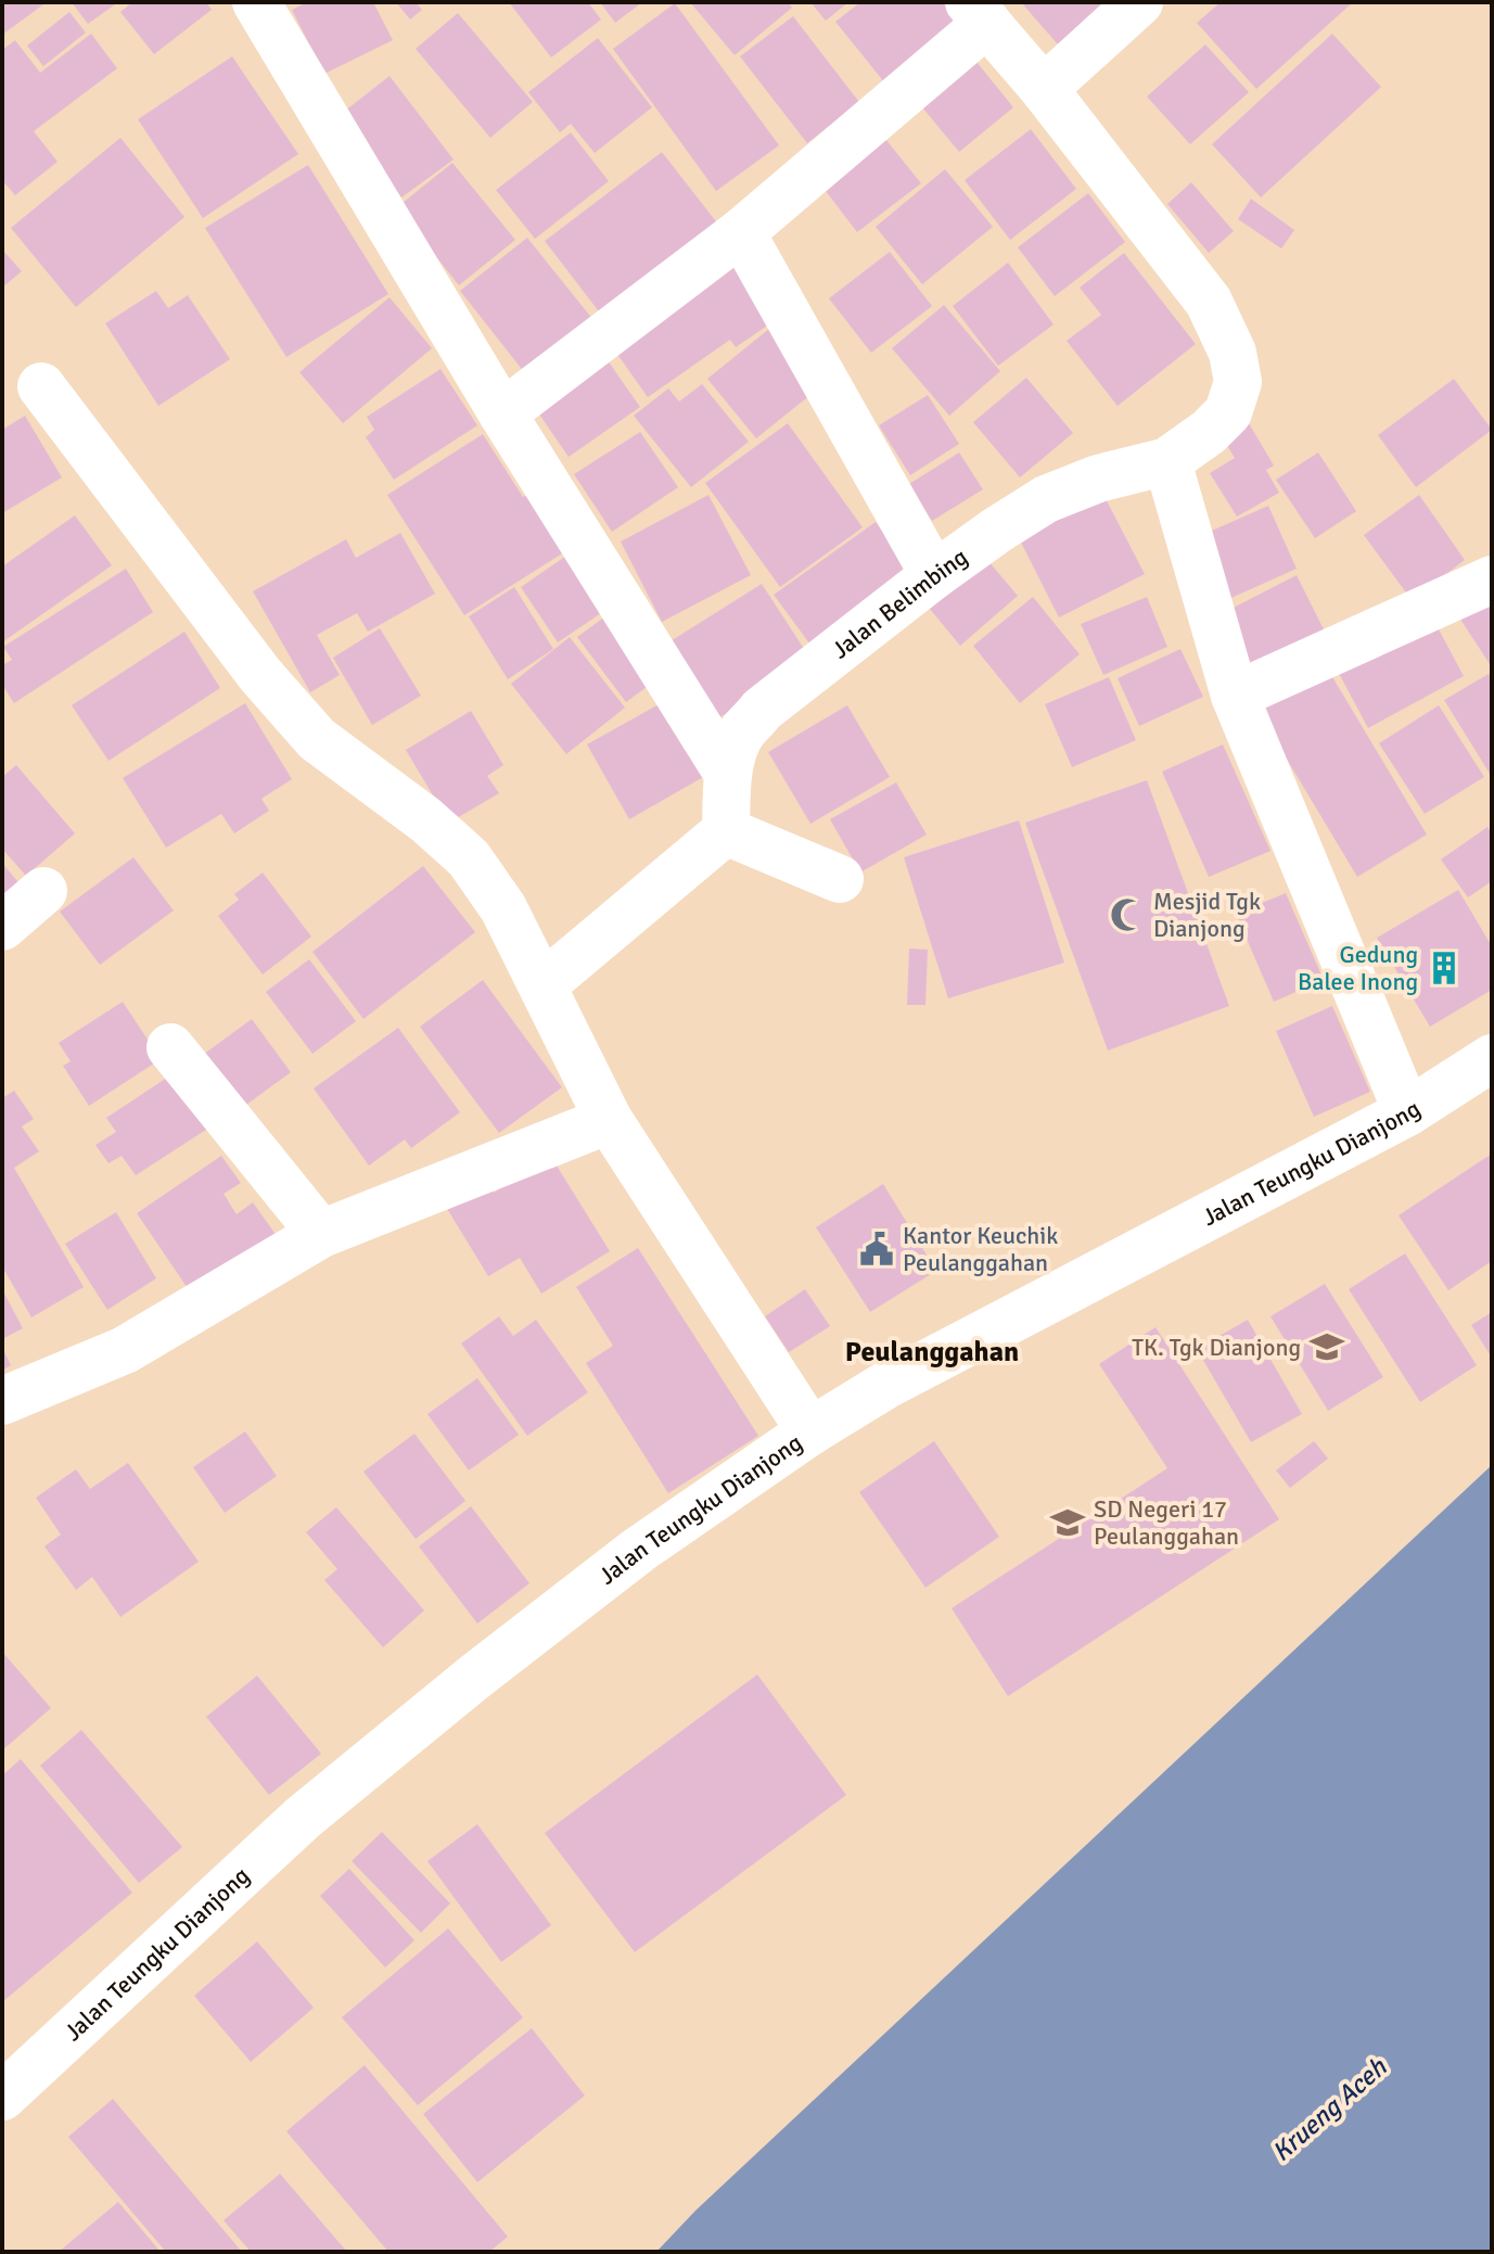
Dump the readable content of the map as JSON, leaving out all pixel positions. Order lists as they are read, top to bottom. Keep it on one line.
{"streets":{"street":["Jalan Belimbing","Jalan Teungku Dianjong"]},"districts":["Peulanggahan"],"water":["Krueng Aceh"],"places":{"mosque":["Mesjid Tgk Dianjong"],"building":["Gedung Balee Inong"],"public building":["Kantor Keuchik Peulanggahan"],"school or university":["TK. Tgk Dianjong","SD Negeri 17 Peulanggahan"]}}
